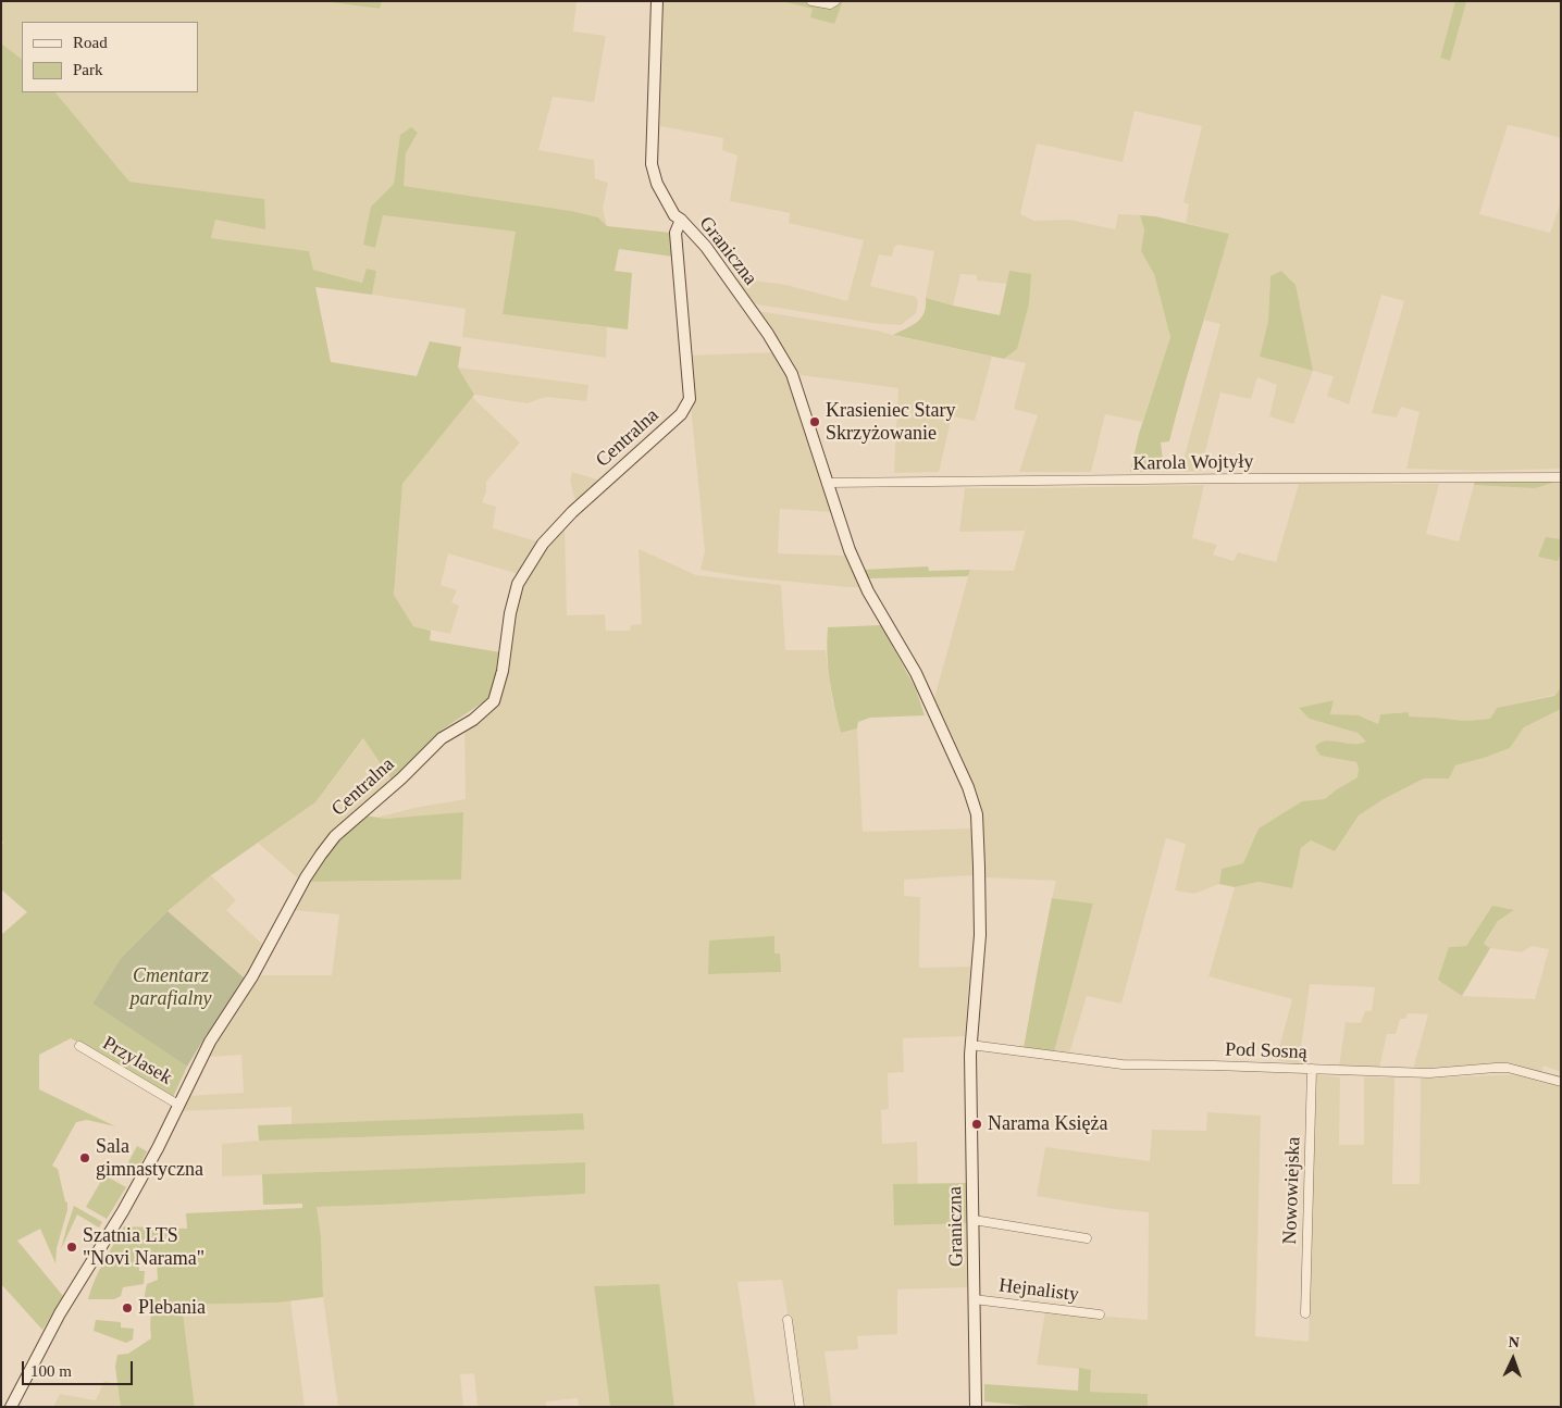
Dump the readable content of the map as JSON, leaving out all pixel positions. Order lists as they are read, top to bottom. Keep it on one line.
{"streets":{"street":["Graniczna","Centralna","Karola Wojtyły","Pod Sosną","Przylasek","Nowowiejska","Hejnalisty"]},"crossings":[["Graniczna","Centralna"],["Graniczna","Karola Wojtyły"],["Graniczna","Pod Sosną"],["Graniczna","Hejnalisty"],["Centralna","Przylasek"],["Pod Sosną","Nowowiejska"]],"parks":["Cmentarz parafialny"],"places":["Krasieniec Stary Skrzyżowanie","Narama Księża","Sala gimnastyczna","Szatnia LTS \"Novi Narama\"","Plebania"],"legend":["Road","Park"],"scale_bar":"100 m","north":"top"}
